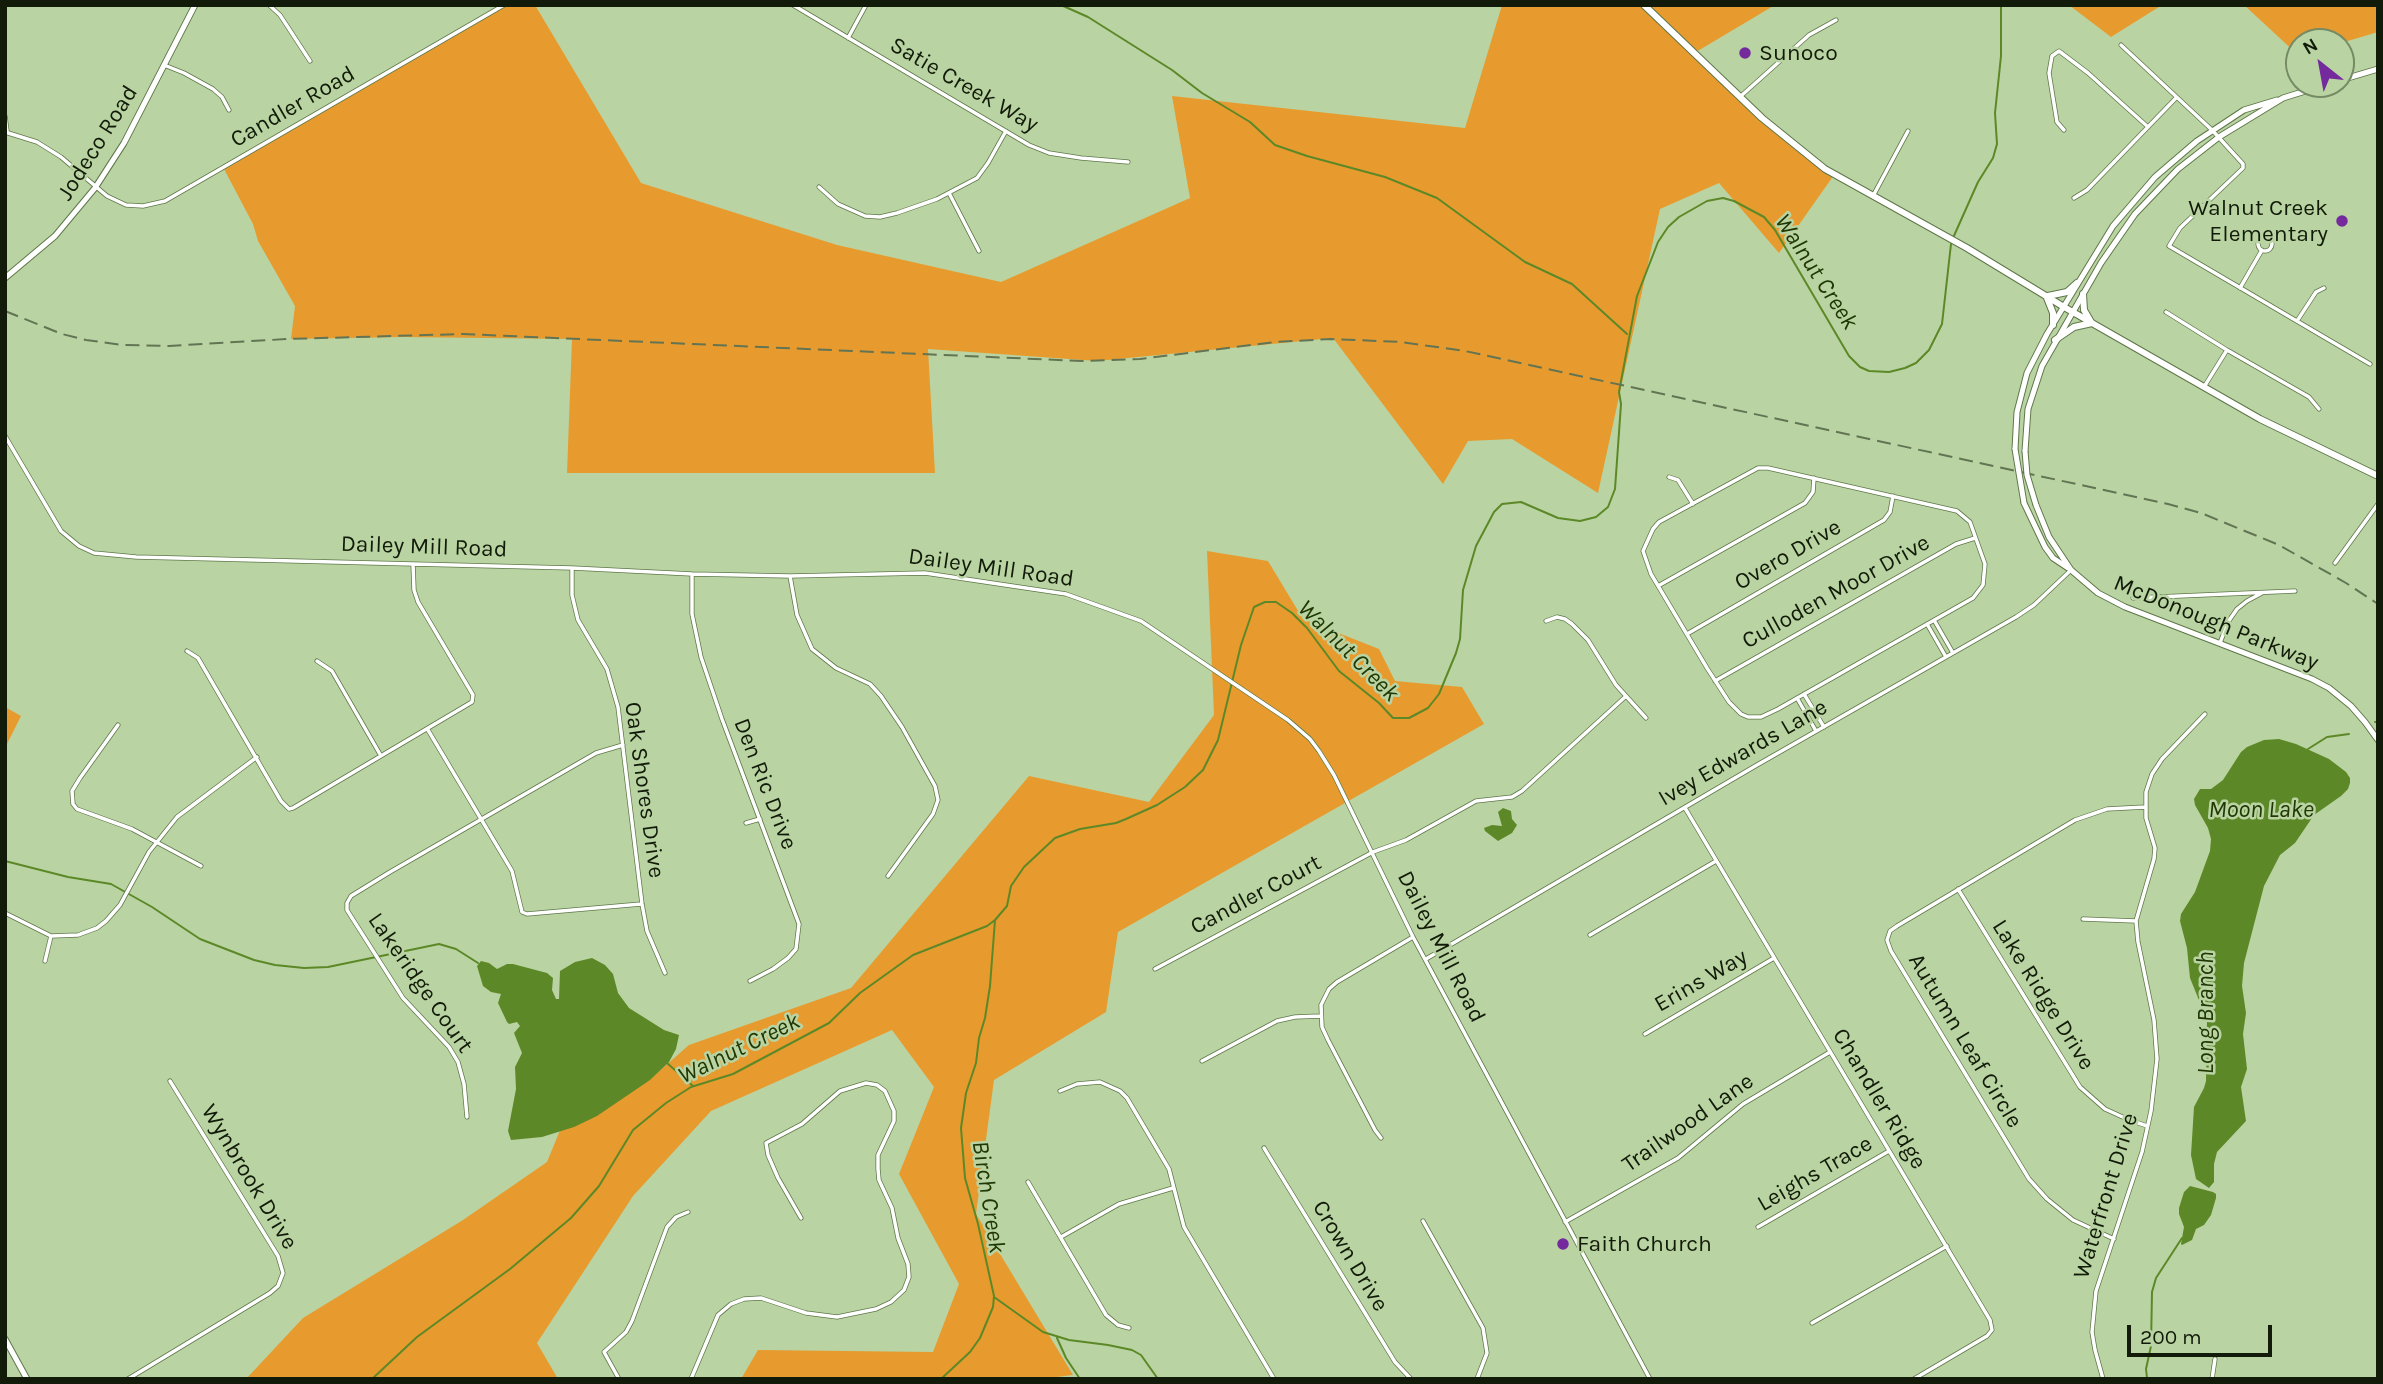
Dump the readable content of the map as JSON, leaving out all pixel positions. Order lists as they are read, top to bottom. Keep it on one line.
{"streets":{"street":["Satie Creek Way","Candler Road","Jodeco Road","Dailey Mill Road","Overo Drive","Culloden Moor Drive","McDonough Parkway","Ivey Edwards Lane","Den Ric Drive","Oak Shores Drive","Candler Court","Erins Way","Lakeridge Court","Lake Ridge Drive","Autumn Leaf Circle","Chandler Ridge","Trailwood Lane","Leighs Trace","Wynbrook Drive","Waterfront Drive","Crown Drive"]},"crossings":[["Candler Road","Jodeco Road"],["Dailey Mill Road","Ivey Edwards Lane"],["Dailey Mill Road","Den Ric Drive"],["Dailey Mill Road","Oak Shores Drive"],["Dailey Mill Road","Candler Court"],["Dailey Mill Road","Trailwood Lane"],["McDonough Parkway","Ivey Edwards Lane"],["Ivey Edwards Lane","Chandler Ridge"],["Erins Way","Chandler Ridge"],["Lake Ridge Drive","Autumn Leaf Circle"],["Lake Ridge Drive","Waterfront Drive"],["Autumn Leaf Circle","Waterfront Drive"],["Chandler Ridge","Trailwood Lane"],["Chandler Ridge","Leighs Trace"]],"water":["Walnut Creek","Moon Lake","Long Branch","Birch Creek"],"places":["Sunoco","Walnut Creek Elementary","Faith Church"],"scale_bar":"200 m","north":"top left"}
